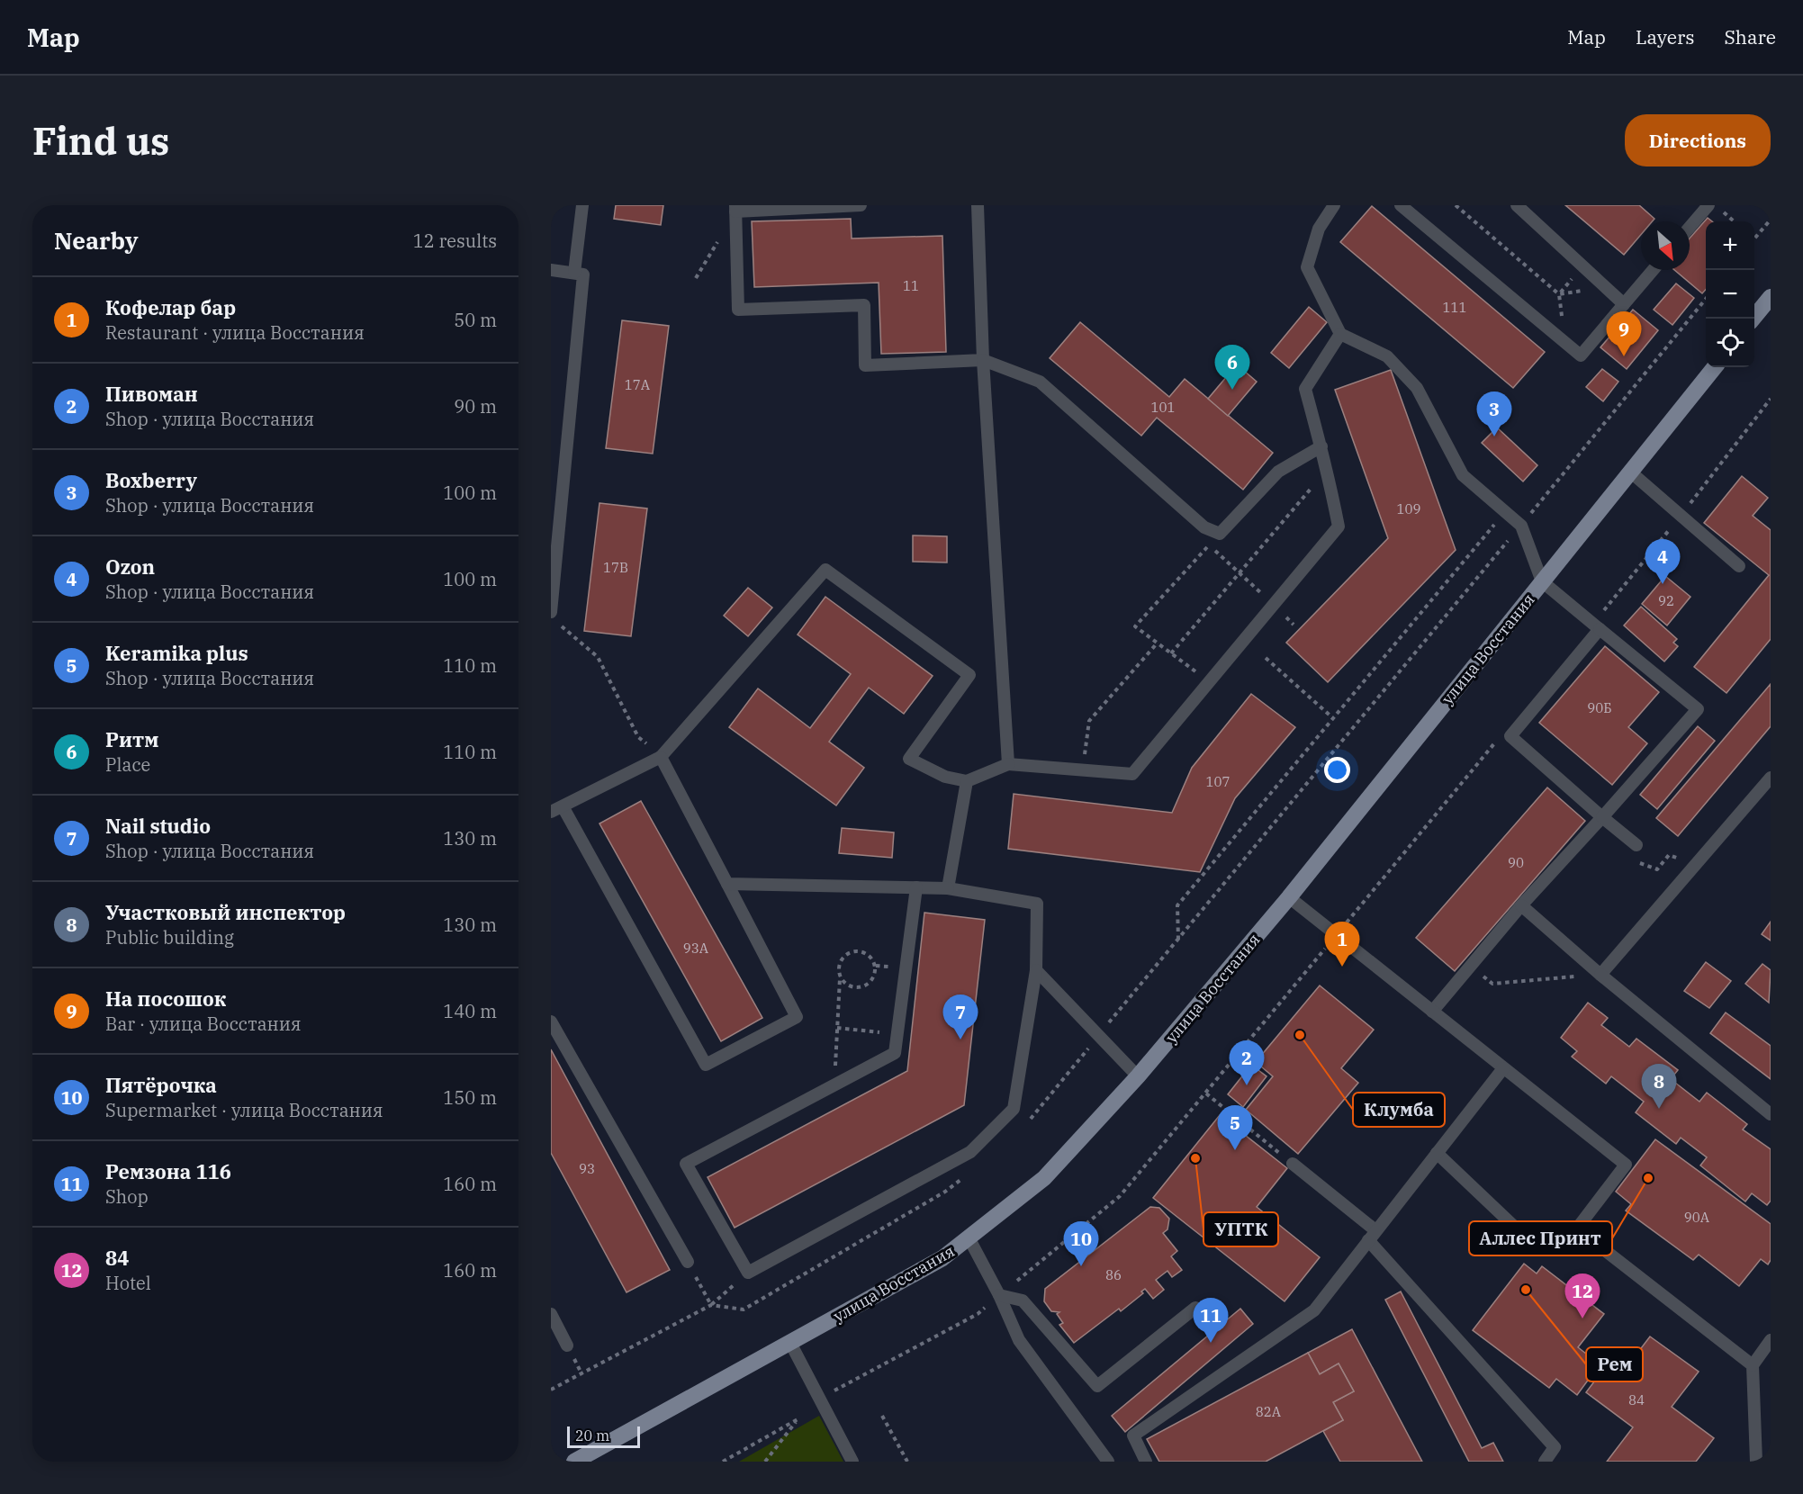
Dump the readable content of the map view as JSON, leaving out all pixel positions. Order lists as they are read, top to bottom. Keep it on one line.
{"streets":{"main road":["улица Восстания"]},"places":["Клумба","УПТК","Аллес Принт","Рем"],"house_numbers":["11","111","17А","101","109","17В","92","90Б","107","90","93А","93","90А","86","84","82А"],"scale_bar":"20 m","north":"bottom right","page":{"header":"Map","nav":["Map","Layers","Share"],"buttons":"Directions","title":"Find us","heading":["Nearby","12 results"],"map_buttons":["+","−"],"list":[{"mark":"1","name":"Кофелар бар","note":"Restaurant · улица Восстания","value":"50 m"},{"mark":"2","name":"Пивоман","note":"Shop · улица Восстания","value":"90 m"},{"mark":"3","name":"Boxberry","note":"Shop · улица Восстания","value":"100 m"},{"mark":"4","name":"Ozon","note":"Shop · улица Восстания","value":"100 m"},{"mark":"5","name":"Keramika plus","note":"Shop · улица Восстания","value":"110 m"},{"mark":"6","name":"Ритм","note":"Place","value":"110 m"},{"mark":"7","name":"Nail studio","note":"Shop · улица Восстания","value":"130 m"},{"mark":"8","name":"Участковый инспектор","note":"Public building","value":"130 m"},{"mark":"9","name":"На посошок","note":"Bar · улица Восстания","value":"140 m"},{"mark":"10","name":"Пятёрочка","note":"Supermarket · улица Восстания","value":"150 m"},{"mark":"11","name":"Ремзона 116","note":"Shop","value":"160 m"},{"mark":"12","name":"84","note":"Hotel","value":"160 m"}],"pins":["9","6","3","4","1","7","2","8","5","10","12","11"],"scale":"20 m"}}
